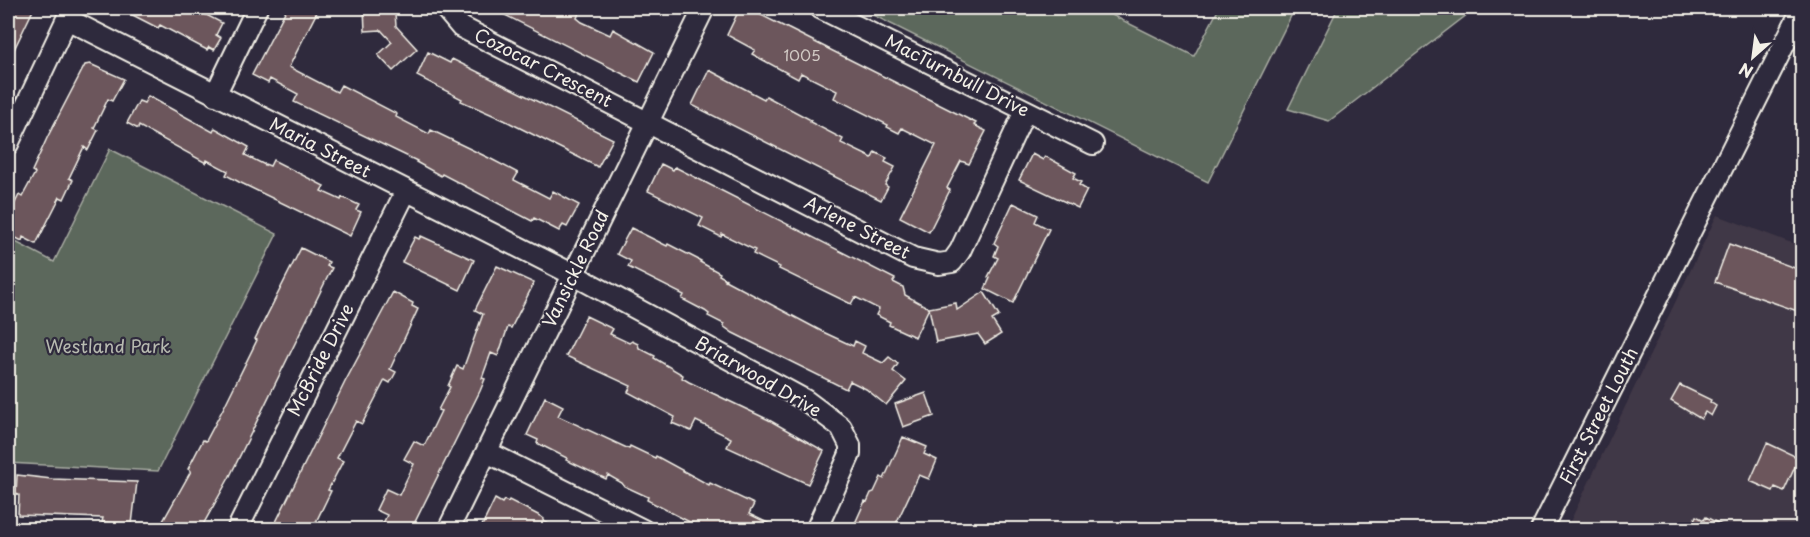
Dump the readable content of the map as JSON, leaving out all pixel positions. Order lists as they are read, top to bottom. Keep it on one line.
{"streets":{"street":["Cozocar Crescent","MacTurnbull Drive","Maria Street","Arlene Street","Vansickle Road","McBride Drive","Briarwood Drive","First Street Louth"]},"crossings":[["Cozocar Crescent","Arlene Street"],["Cozocar Crescent","Vansickle Road"],["MacTurnbull Drive","Arlene Street"],["Maria Street","Vansickle Road"],["Maria Street","McBride Drive"],["Maria Street","Briarwood Drive"],["Arlene Street","Vansickle Road"],["Vansickle Road","Briarwood Drive"]],"parks":["Westland Park"],"house_numbers":["1005"],"north":"bottom left"}
